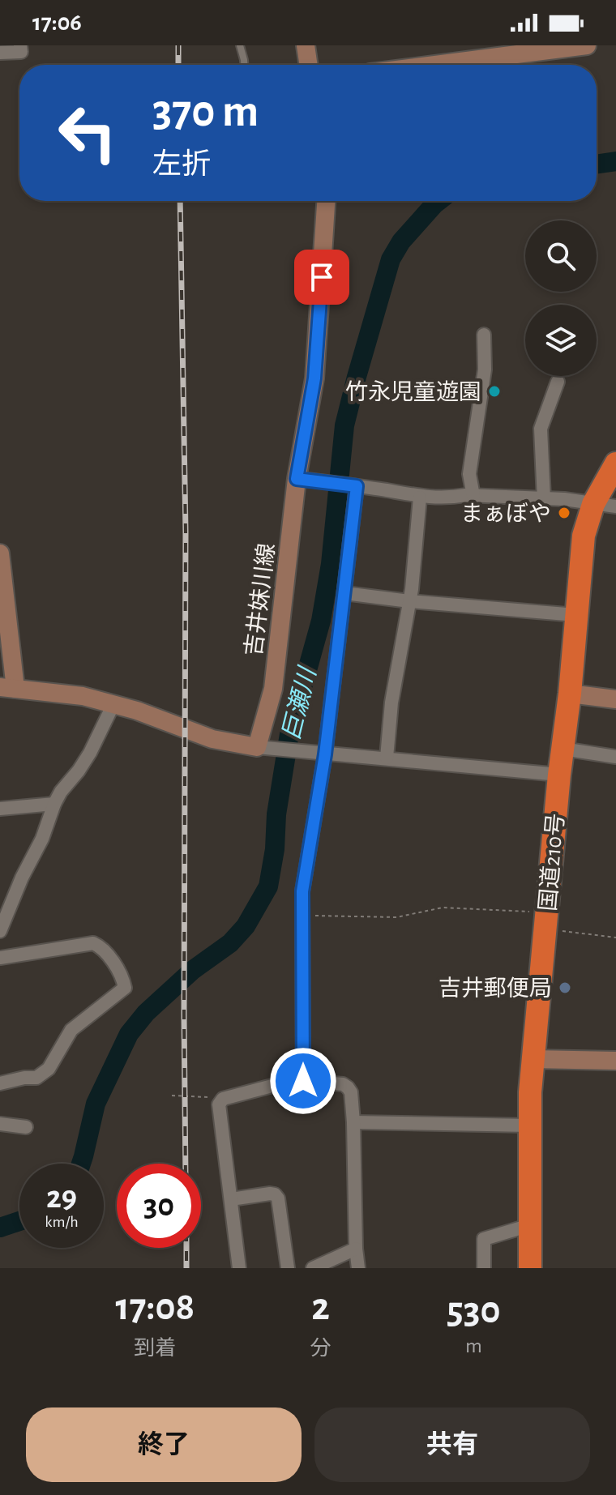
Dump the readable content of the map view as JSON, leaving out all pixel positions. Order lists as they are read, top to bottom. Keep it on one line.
{"streets":{"highway":["国道210号"],"main road":["吉井妹川線"]},"water":["巨瀬川"],"places":["竹永児童遊園","まぁぼや","吉井郵便局"],"page":{"status":"17:06","turn":["370 m","左折"],"speed":"29 km/h","limit":"30","eta":["17:08","到着","2","分","530","m"],"buttons":["終了","共有"]}}
